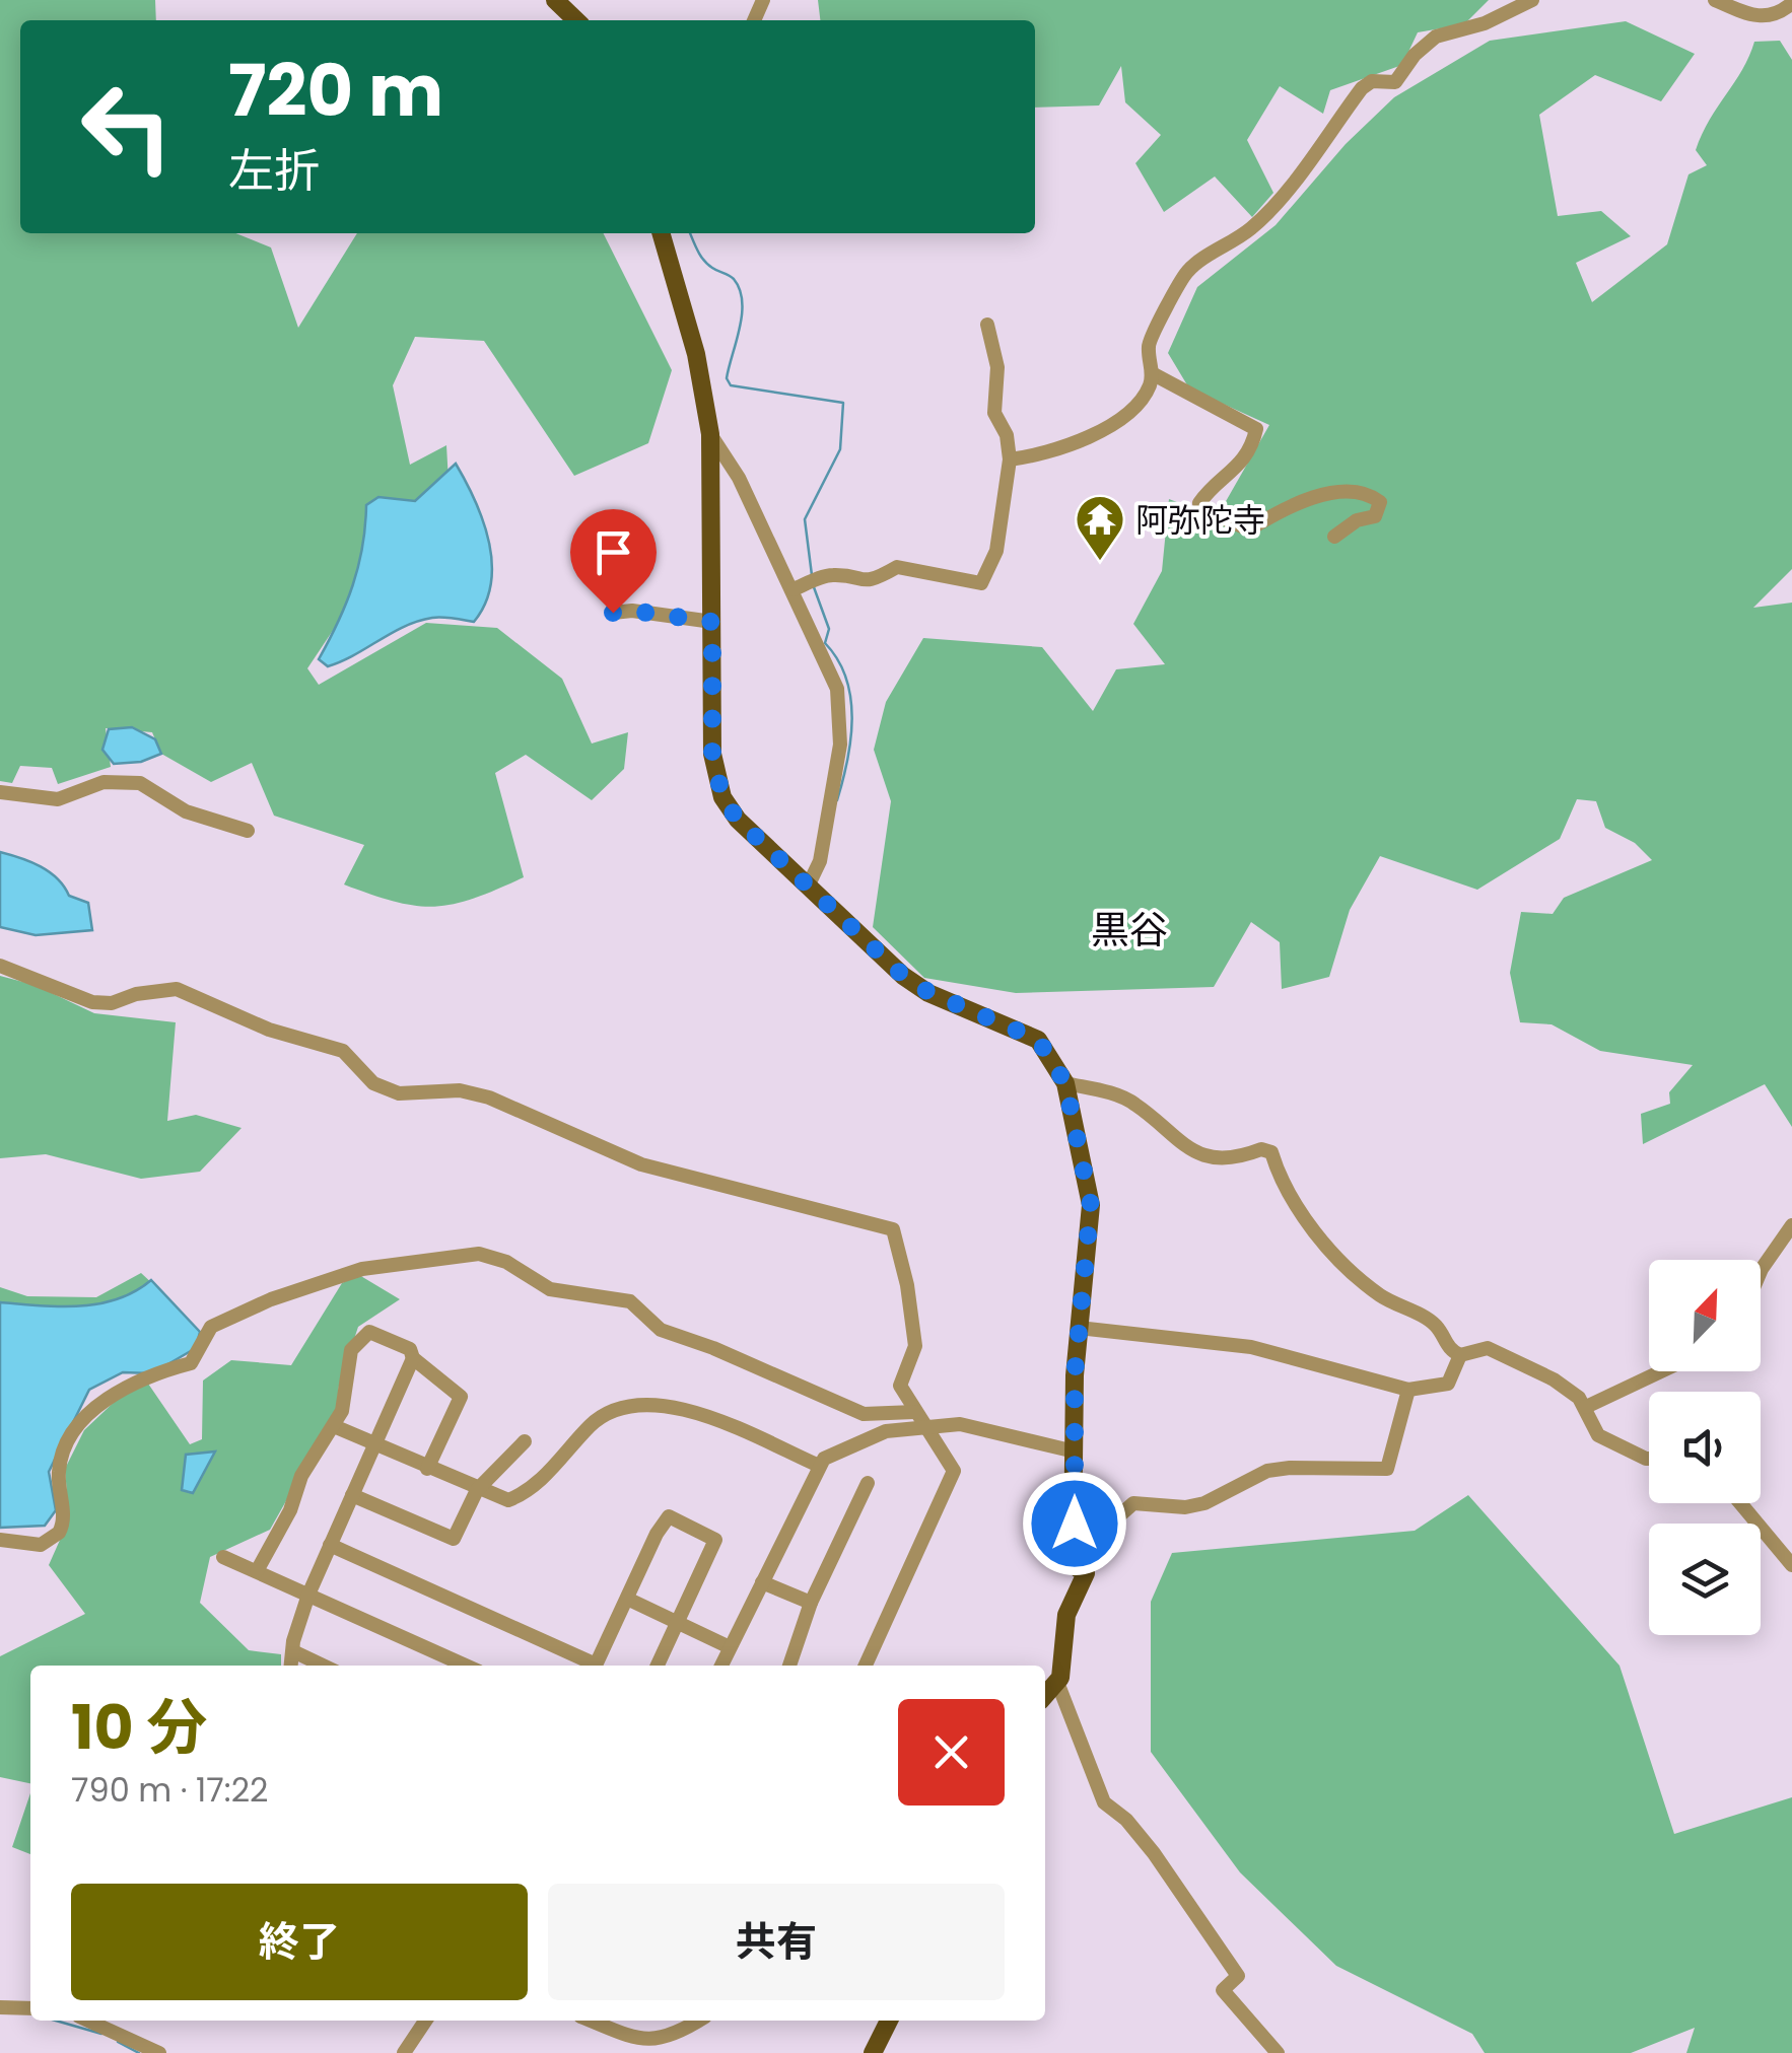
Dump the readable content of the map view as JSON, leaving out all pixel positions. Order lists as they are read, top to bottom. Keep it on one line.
{"districts":["黒谷"],"places":{"temple":["阿弥陀寺"]},"north":"top right","page":{"turn":["720 m","左折"],"heading":["10 分","790 m · 17:22"],"buttons":["終了","共有"]}}
